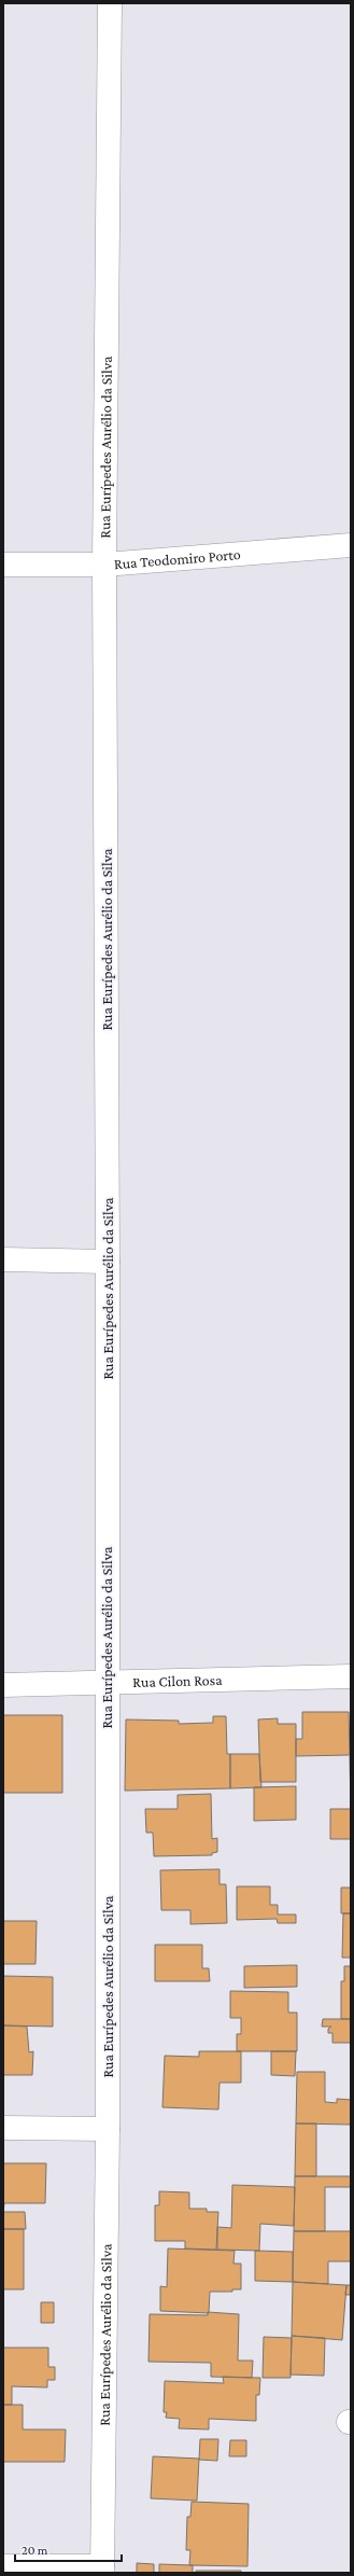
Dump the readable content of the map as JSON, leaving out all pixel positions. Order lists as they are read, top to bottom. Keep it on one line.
{"streets":{"street":["Rua Eurípedes Aurélio da Silva","Rua Teodomiro Porto","Rua Cilon Rosa"]},"crossings":[["Rua Eurípedes Aurélio da Silva","Rua Teodomiro Porto"],["Rua Eurípedes Aurélio da Silva","Rua Cilon Rosa"]],"scale_bar":"20 m"}
